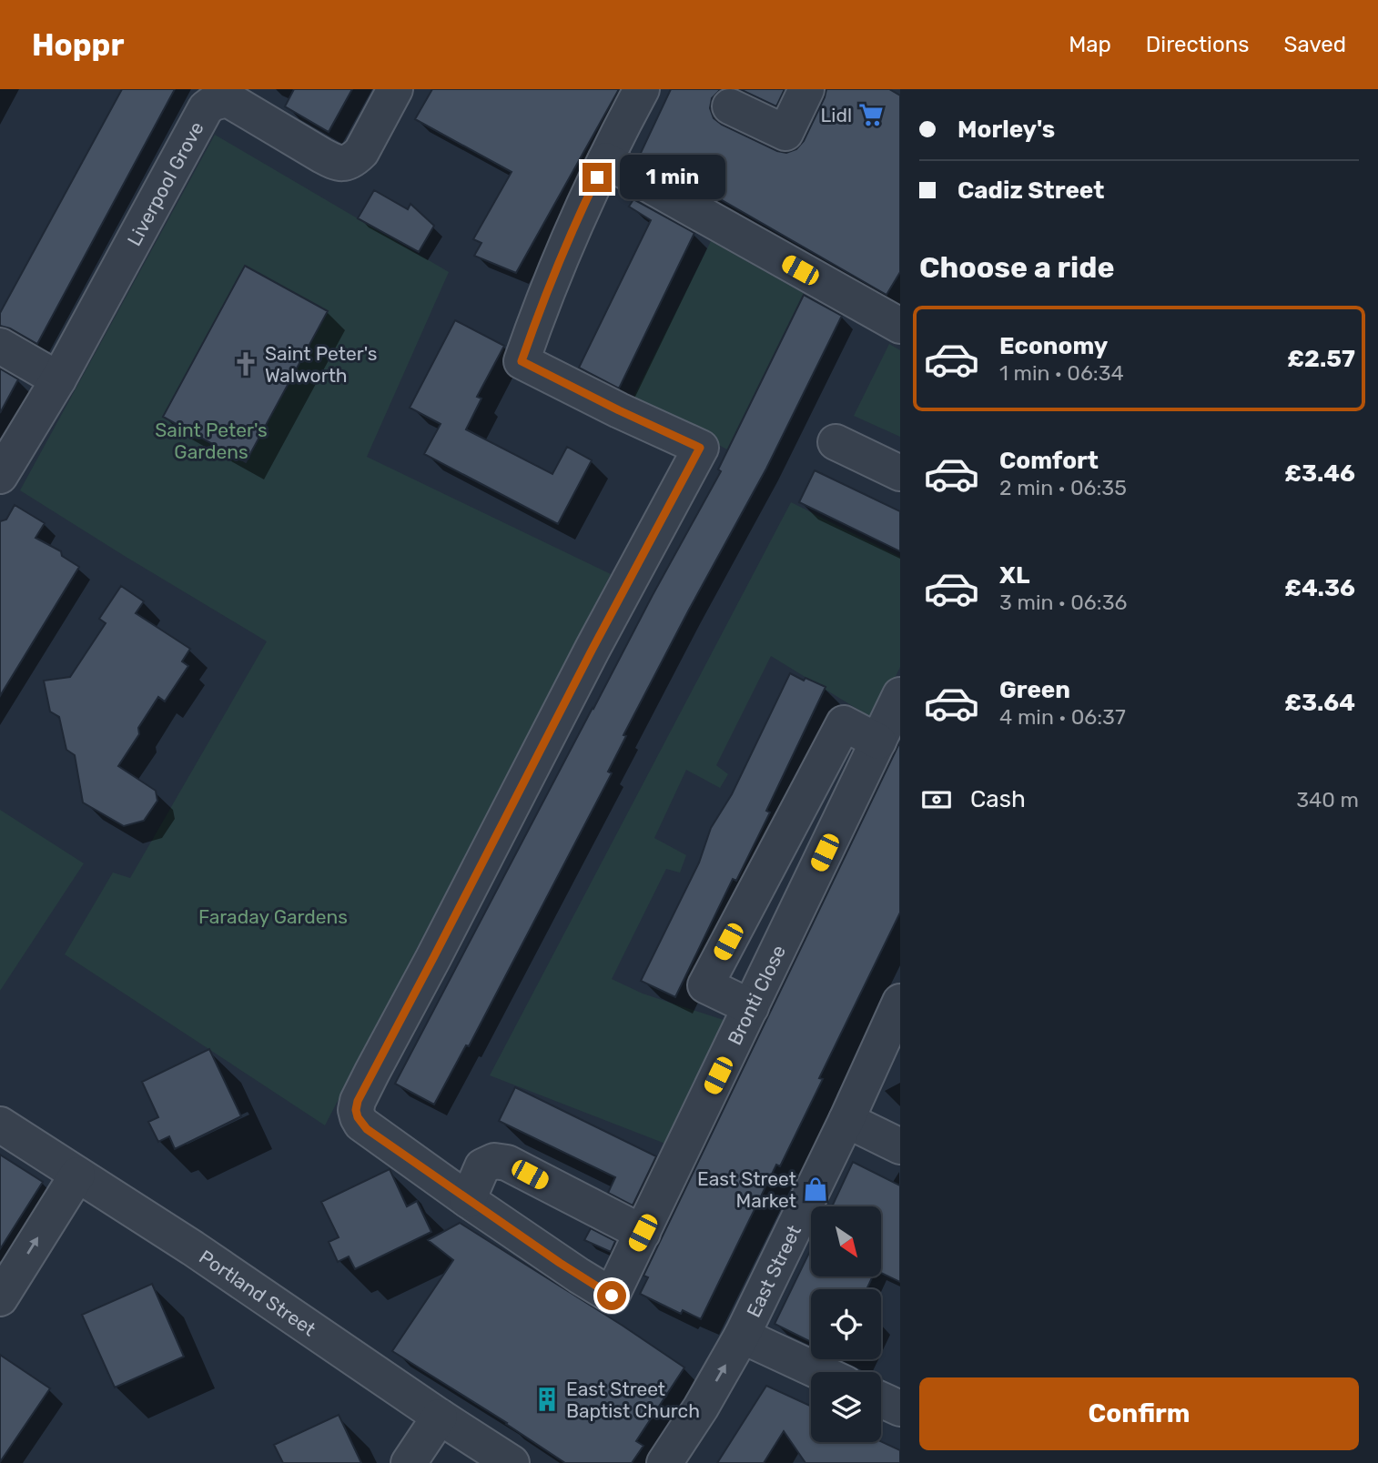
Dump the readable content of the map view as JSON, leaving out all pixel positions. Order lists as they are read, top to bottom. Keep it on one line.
{"streets":{"street":["Liverpool Grove","Bronti Close","East Street","Portland Street"]},"parks":["Saint Peter's Gardens","Faraday Gardens"],"places":{"supermarket":["Lidl"],"church":["Saint Peter's Walworth"],"shop":["East Street Market"],"building":["East Street Baptist Church"]},"north":"bottom right","page":{"header":"Hoppr","nav":["Map","Directions","Saved"],"banner":["Morley's","Cadiz Street"],"bubble":"1 min","heading":"Choose a ride","list":[{"name":"Economy","note":"1 min · 06:34","value":"£2.57"},{"name":"Comfort","note":"2 min · 06:35","value":"£3.46"},{"name":"XL","note":"3 min · 06:36","value":"£4.36"},{"name":"Green","note":"4 min · 06:37","value":"£3.64"}],"pay":["Cash","340 m"],"buttons":"Confirm"}}
